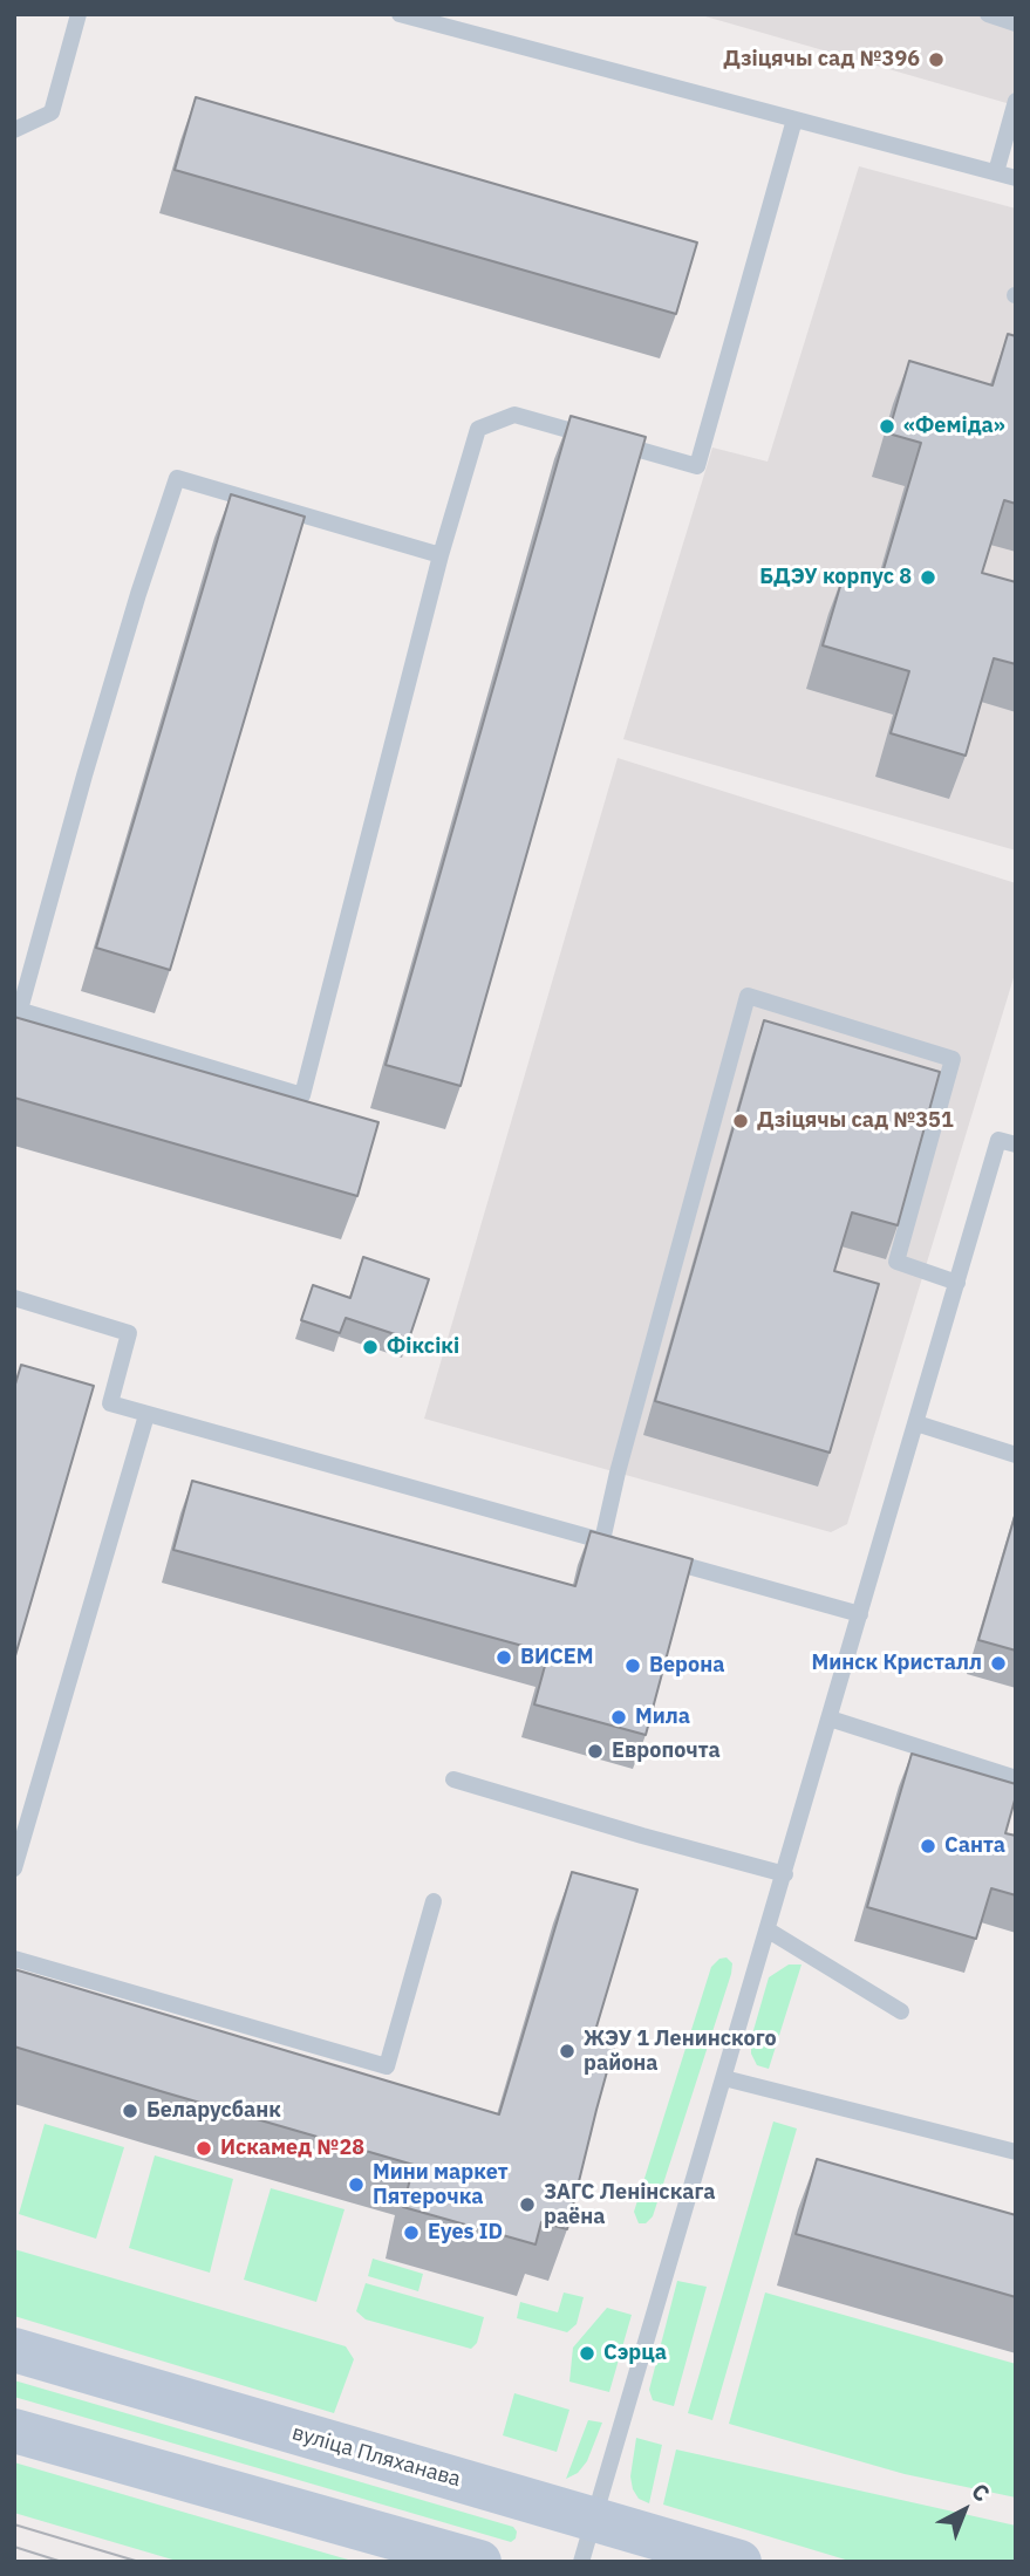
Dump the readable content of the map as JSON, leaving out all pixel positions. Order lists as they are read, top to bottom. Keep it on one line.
{"streets":{"main road":["вуліца Пляханава"]},"places":["Дзіцячы сад №396","«Феміда»","БДЭУ корпус 8","Дзіцячы сад №351","Фіксікі","ВИСЕМ","Минск Кристалл","Верона","Мила","Европочта","Санта","ЖЭУ 1 Ленинского района","Беларусбанк","Искамед №28","Мини маркет Пятерочка","ЗАГС Ленінскага раёна","Eyes ID","Сэрца"],"north":"top right"}
